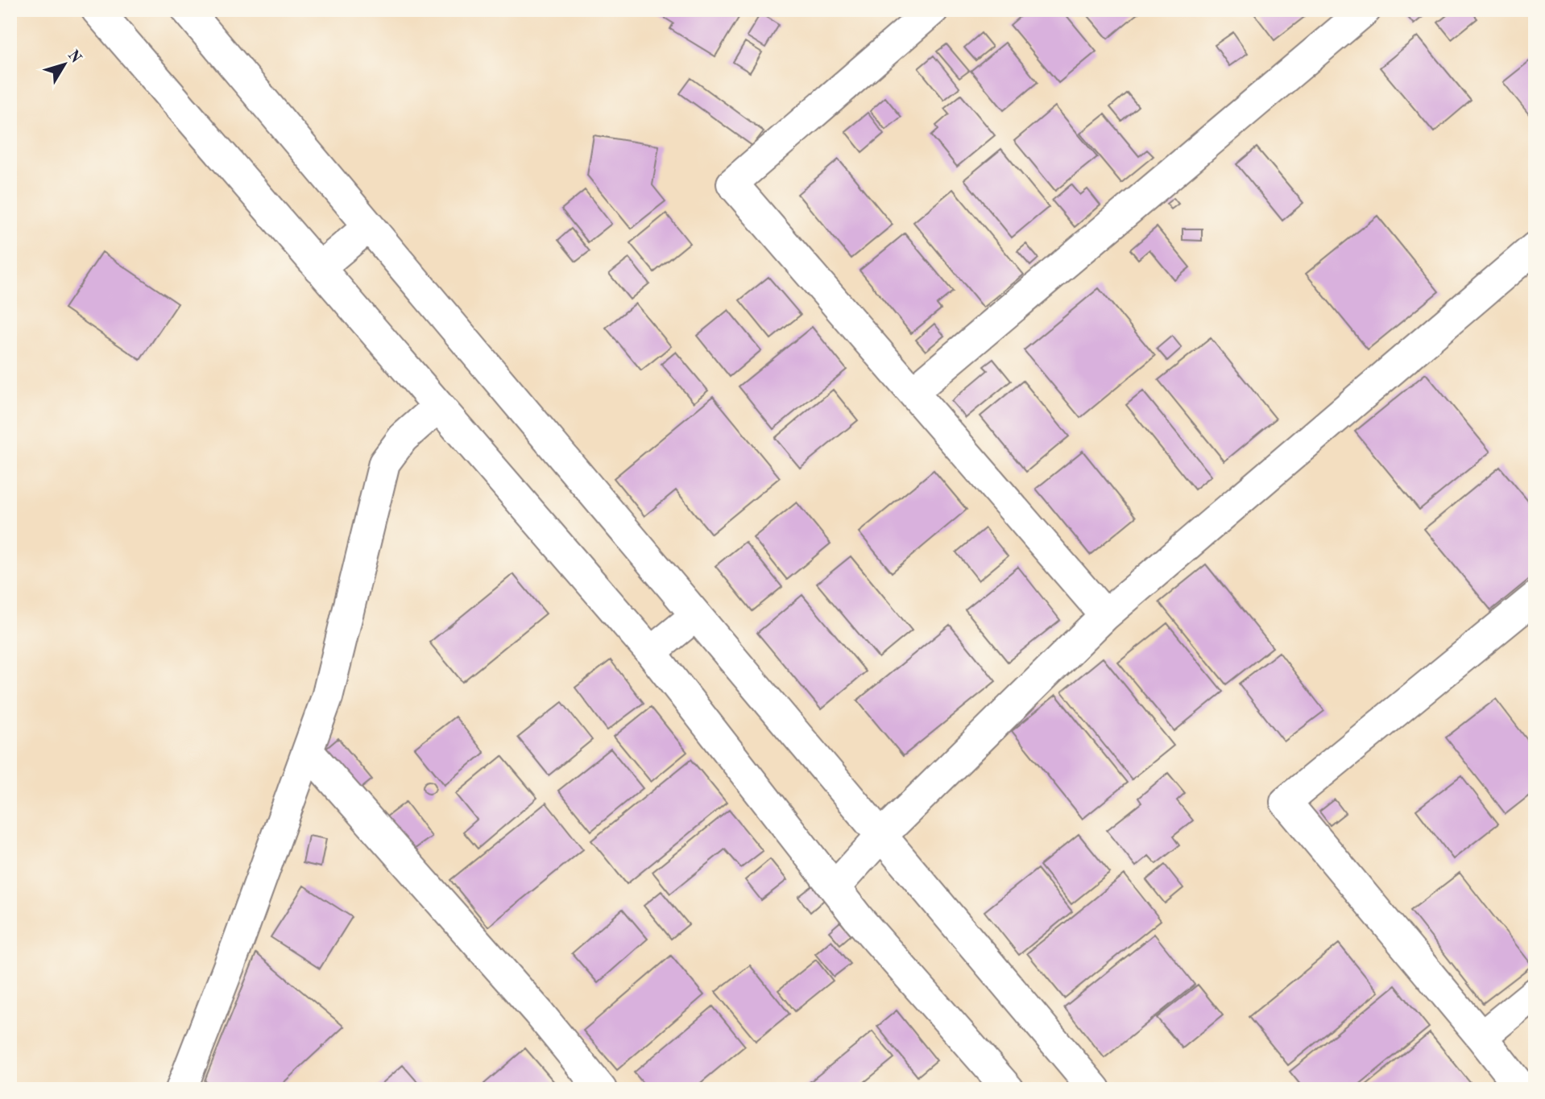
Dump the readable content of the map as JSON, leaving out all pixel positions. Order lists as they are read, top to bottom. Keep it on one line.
{"north":"top right"}
